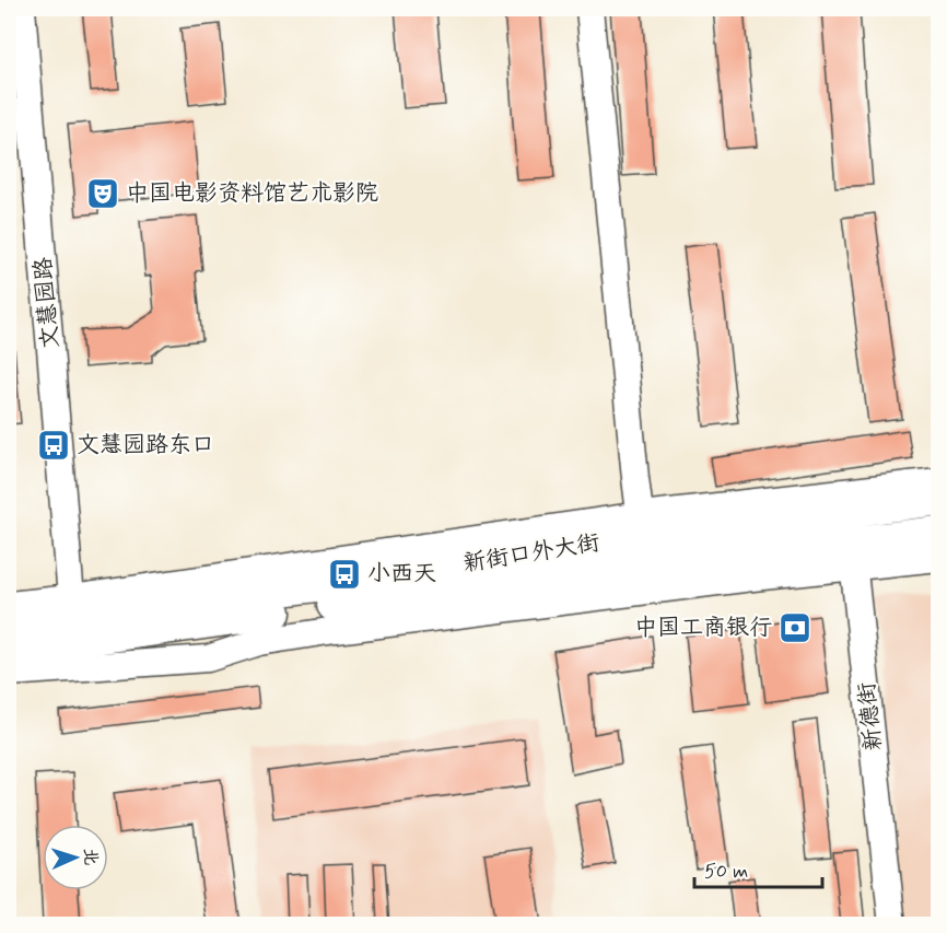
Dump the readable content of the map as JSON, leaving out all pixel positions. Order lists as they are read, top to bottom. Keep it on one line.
{"streets":{"main road":["新街口外大街"],"street":["文慧园路","新德街"]},"crossings":[["文慧园路","新街口外大街"],["新街口外大街","新德街"]],"places":{"theatre":["中国电影资料馆艺术影院"],"bus stop":["文慧园路东口","小西天"],"bank":["中国工商银行"]},"scale_bar":"50 m","north":"right"}
